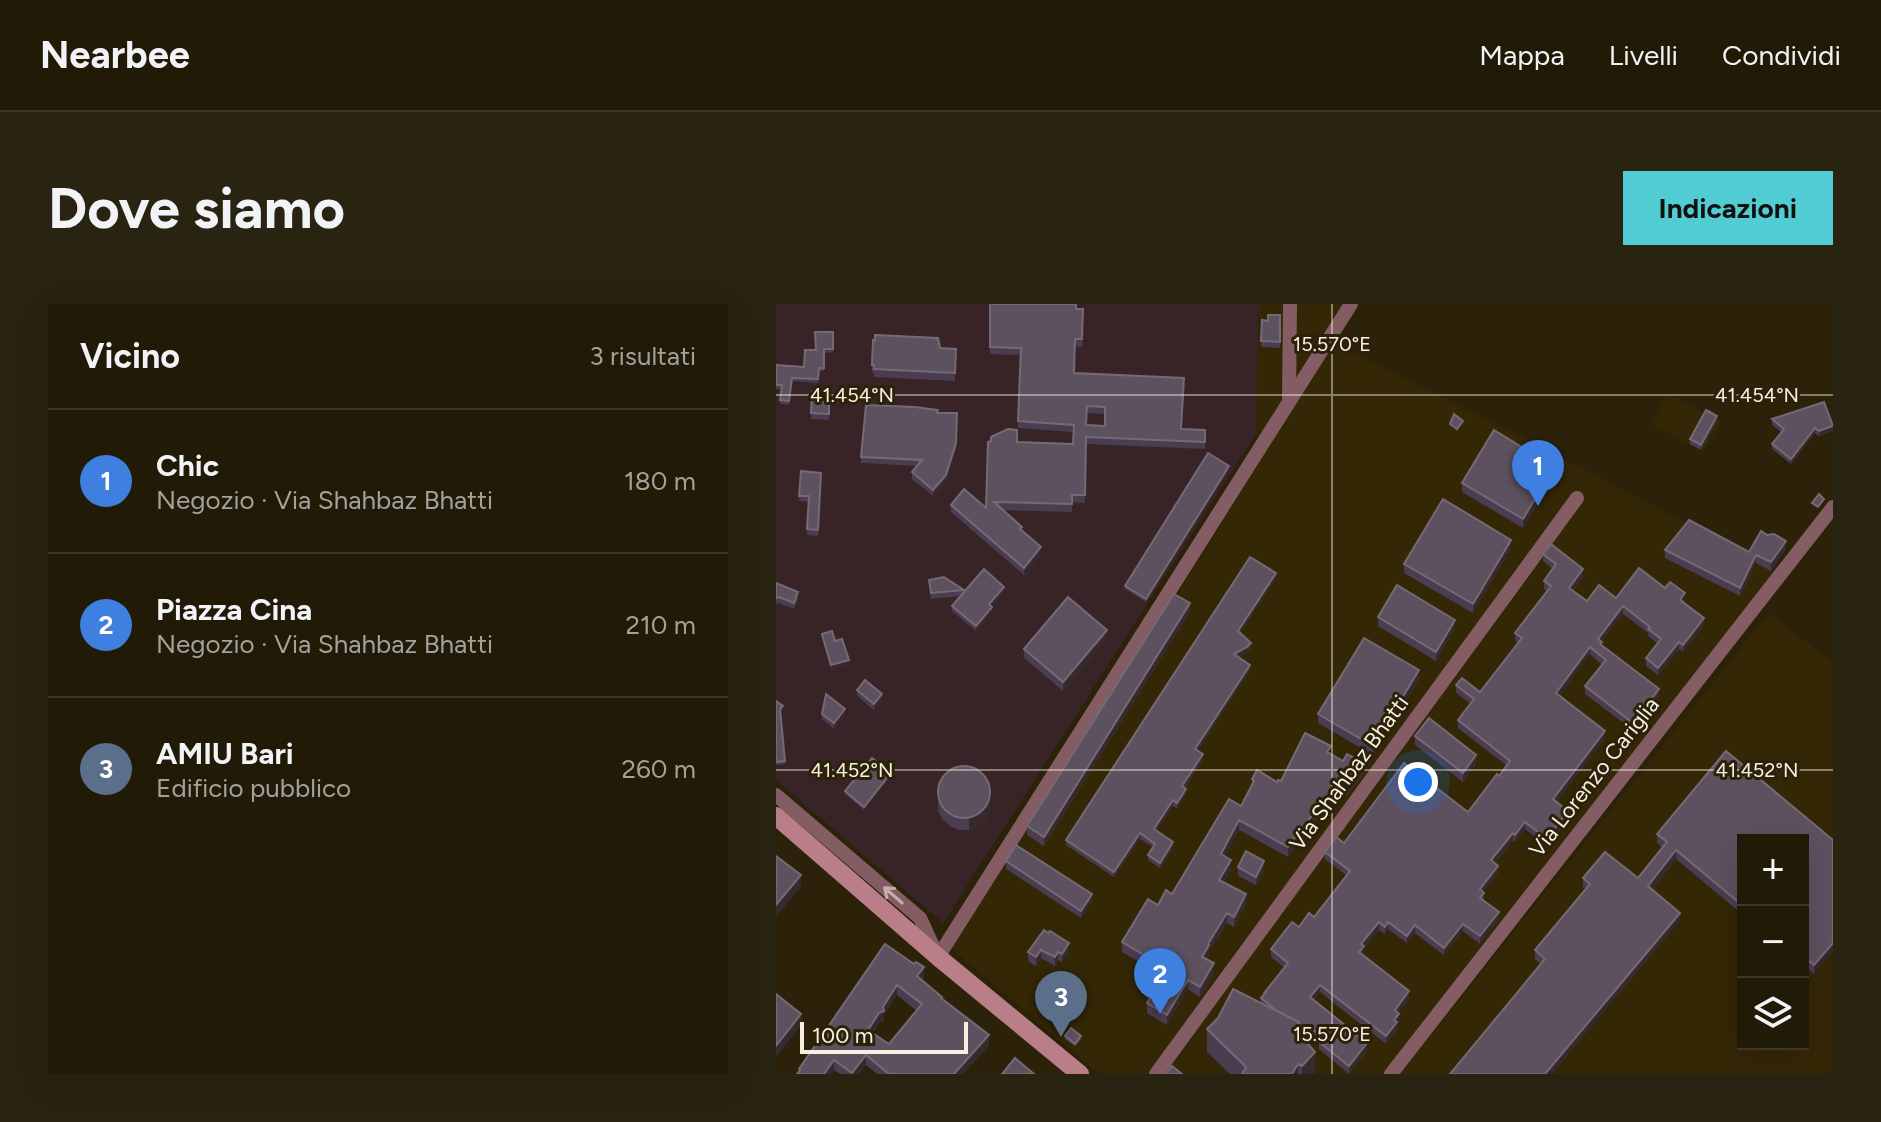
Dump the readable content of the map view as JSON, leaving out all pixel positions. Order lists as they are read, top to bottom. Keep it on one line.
{"streets":{"street":["Via Shahbaz Bhatti","Via Lorenzo Cariglia"]},"scale_bar":"100 m","page":{"header":"Nearbee","nav":["Mappa","Livelli","Condividi"],"buttons":"Indicazioni","title":"Dove siamo","heading":["Vicino","3 risultati"],"list":[{"mark":"1","name":"Chic","note":"Negozio · Via Shahbaz Bhatti","value":"180 m"},{"mark":"2","name":"Piazza Cina","note":"Negozio · Via Shahbaz Bhatti","value":"210 m"},{"mark":"3","name":"AMIU Bari","note":"Edificio pubblico","value":"260 m"}],"pins":["1","2","3"],"map_buttons":["+","−"],"scale":"100 m"},"coordinates":["15.570°E","41.454°N","41.452°N"]}
